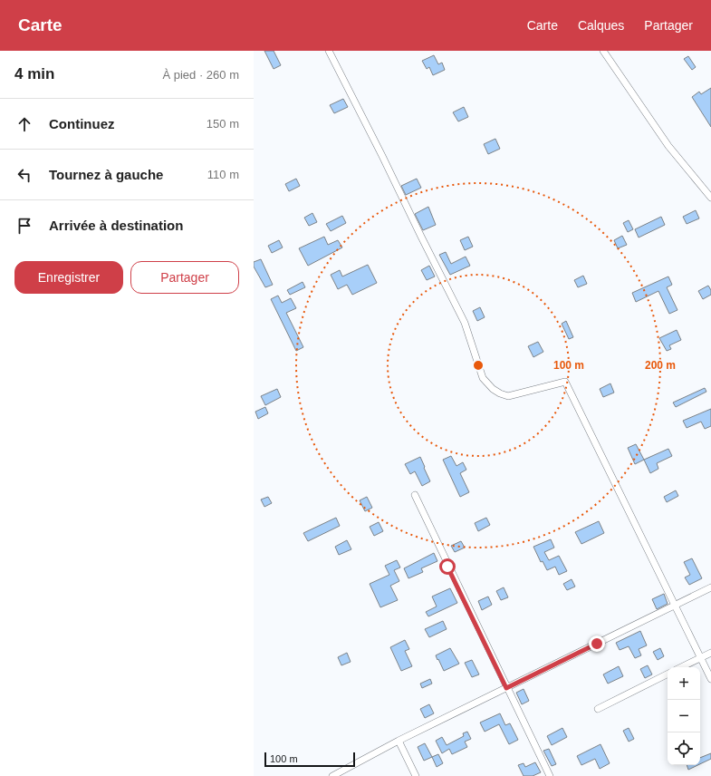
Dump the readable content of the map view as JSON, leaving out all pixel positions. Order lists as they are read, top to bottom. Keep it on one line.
{"scale_bar":"100 m","page":{"header":"Carte","nav":["Carte","Calques","Partager"],"heading":["4 min","À pied · 260 m"],"list":[["Continuez","150 m"],["Tournez à gauche","110 m"],"Arrivée à destination"],"buttons":["Enregistrer","Partager"],"map_buttons":["+","−"],"scale":"100 m"},"rings":["100 m","200 m"]}
